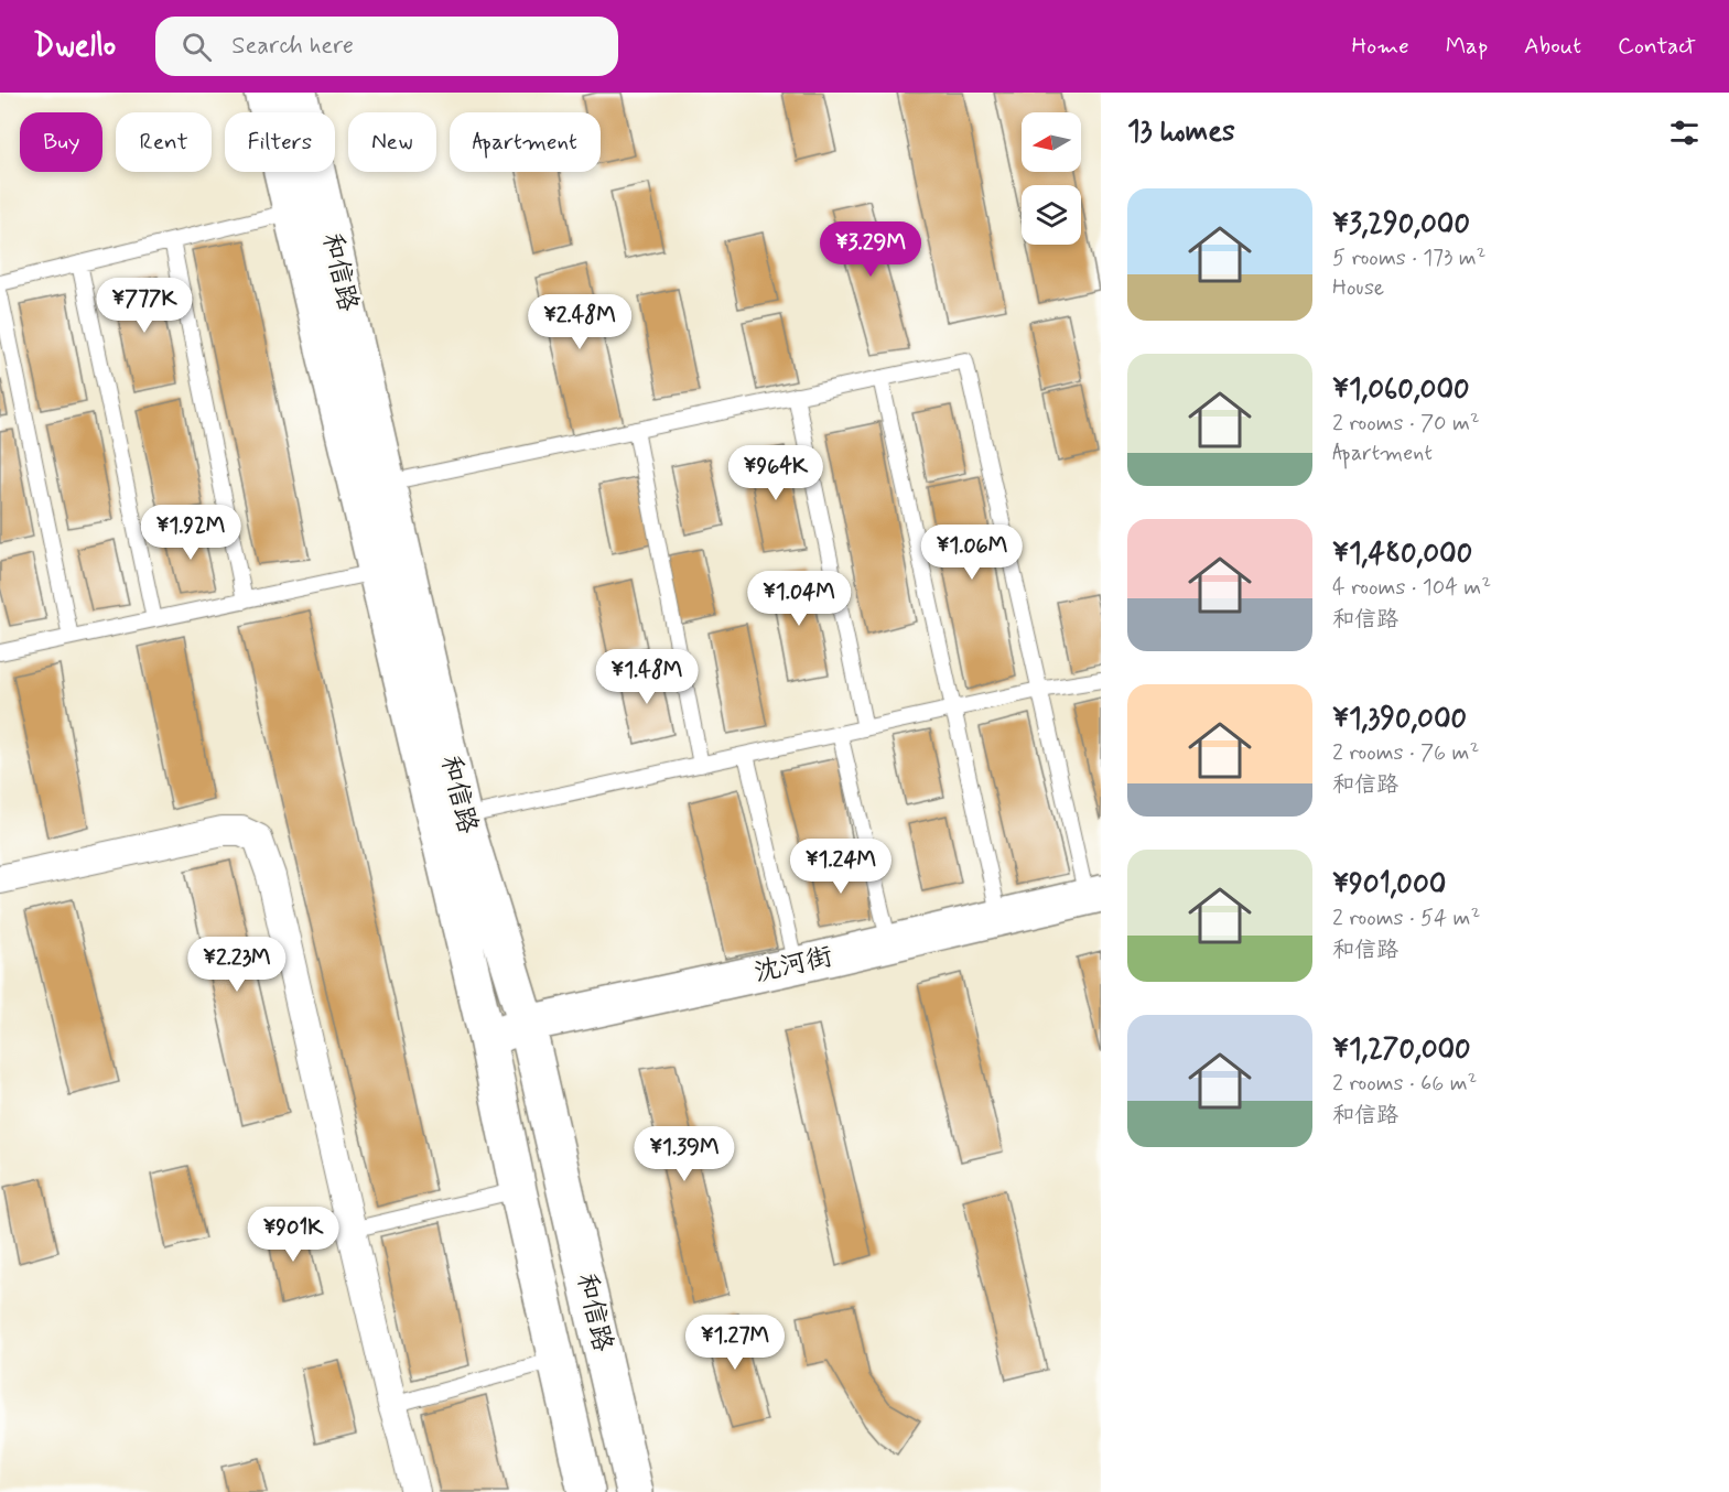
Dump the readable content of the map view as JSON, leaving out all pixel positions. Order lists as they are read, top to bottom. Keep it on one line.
{"streets":{"street":["和信路","沈河街"]},"crossings":[["和信路","沈河街"]],"north":"left","page":{"header":"Dwello","search":"Search here","nav":["Home","Map","About","Contact"],"heading":"13 homes","chip":["Buy","Rent","Filters","New","Apartment"],"list":[{"name":"¥3,290,000","note":"5 rooms · 173 m² · House"},{"name":"¥1,060,000","note":"2 rooms · 70 m² · Apartment"},{"name":"¥1,480,000","note":"4 rooms · 104 m² · 和信路"},{"name":"¥1,390,000","note":"2 rooms · 76 m² · 和信路"},{"name":"¥901,000","note":"2 rooms · 54 m² · 和信路"},{"name":"¥1,270,000","note":"2 rooms · 66 m² · 和信路"}],"price":["¥3.29M","¥777K","¥2.48M","¥964K","¥1.92M","¥1.06M","¥1.04M","¥1.48M","¥1.24M","¥2.23M","¥1.39M","¥901K","¥1.27M"]}}
